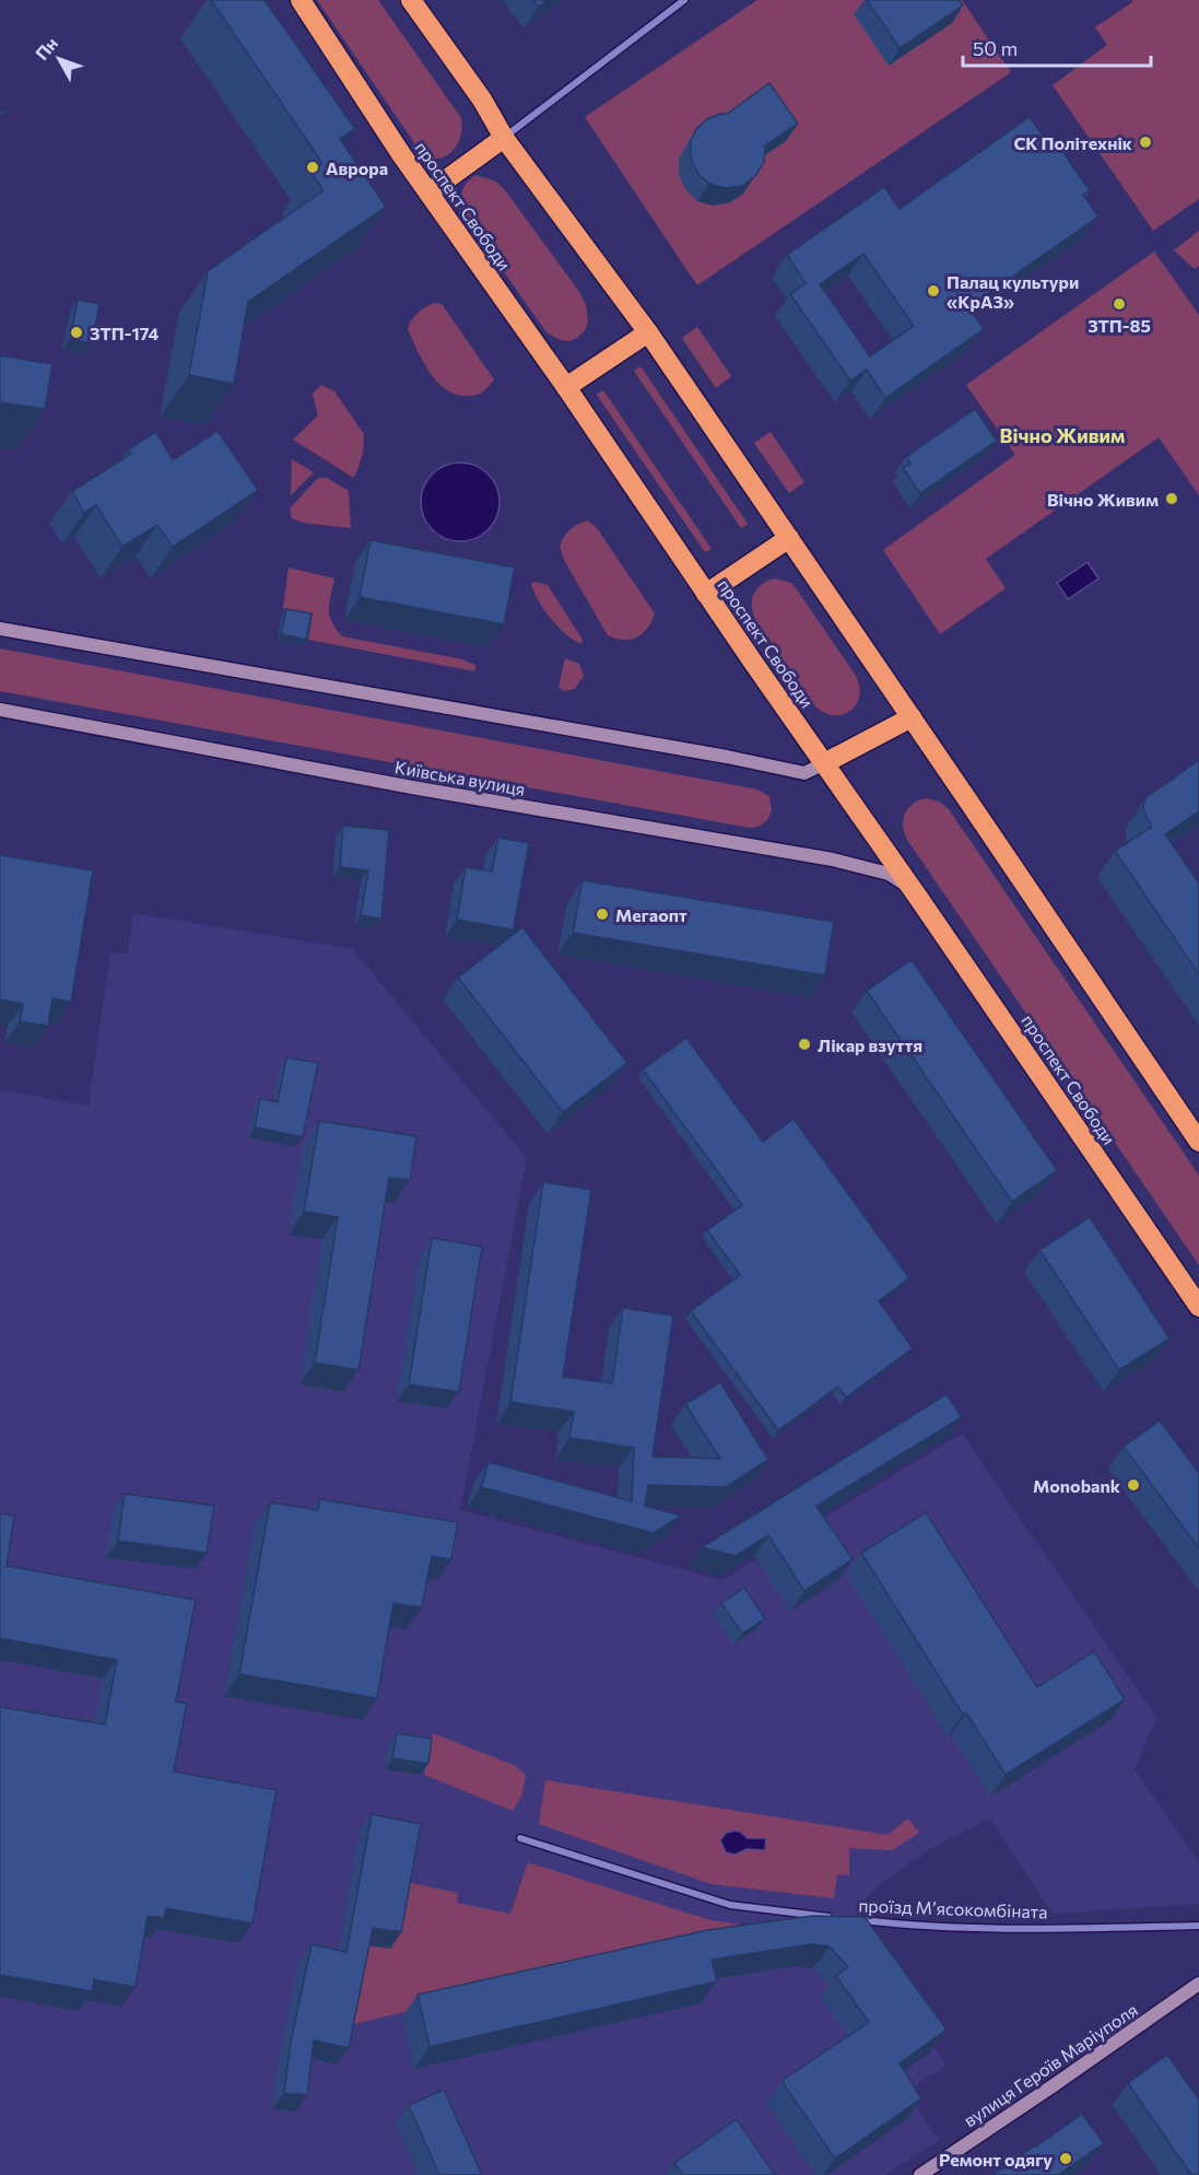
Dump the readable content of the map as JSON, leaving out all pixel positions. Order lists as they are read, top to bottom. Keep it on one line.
{"streets":{"highway":["проспект Свободи"],"main road":["Київська вулиця","вулиця Героїв Маріуполя"],"street":["проїзд Мʼясокомбіната"]},"crossings":[["проспект Свободи","Київська вулиця"]],"districts":["Вічно Живим"],"places":["СК Політехнік","Аврора","Палац культури «КрАЗ»","ЗТП-85","ЗТП-174","Вічно Живим","Мегаопт","Лікар взуття","Monobank","Ремонт одягу"],"scale_bar":"50 m","north":"top left"}
